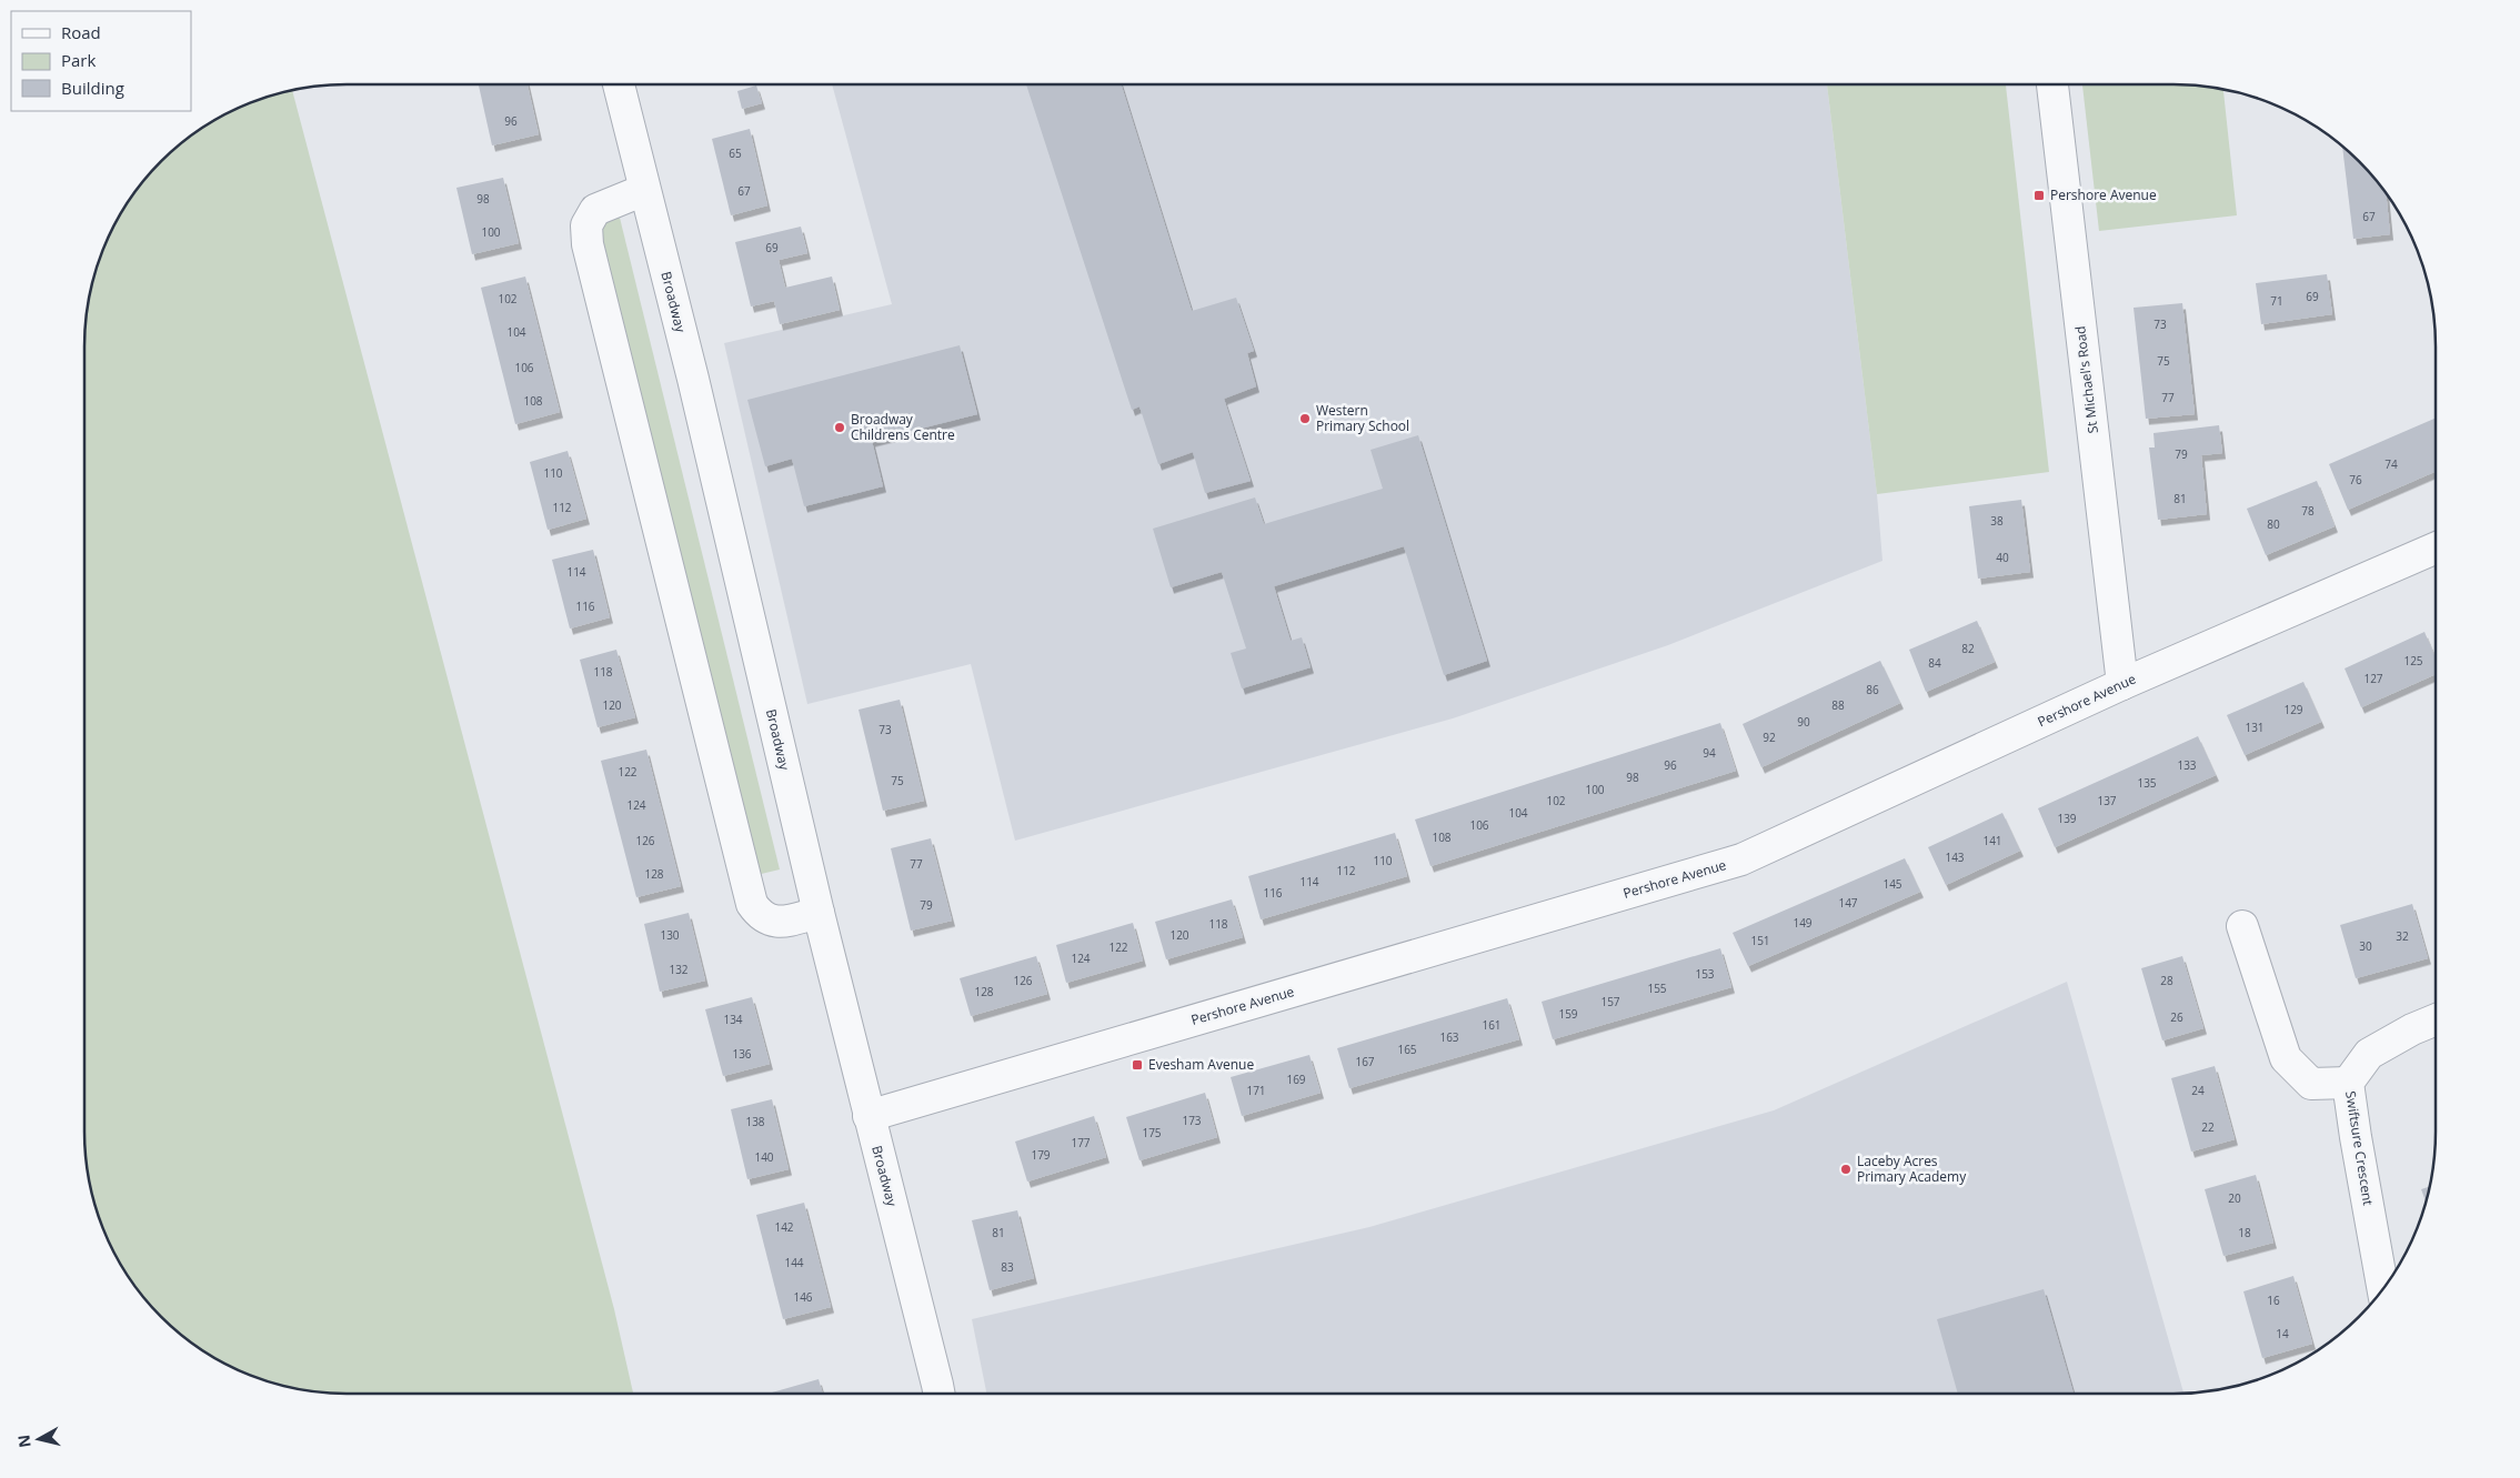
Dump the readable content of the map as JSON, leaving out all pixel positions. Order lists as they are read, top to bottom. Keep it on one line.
{"streets":{"street":["Broadway","St Michael's Road","Pershore Avenue","Swiftsure Crescent"]},"crossings":[["Broadway","Pershore Avenue"],["St Michael's Road","Pershore Avenue"]],"places":{"transit":["Pershore Avenue","Evesham Avenue"],"other":["Western Primary School","Broadway Childrens Centre","Laceby Acres Primary Academy"]},"house_numbers":["96","65","67","98","67","100","69","69","102","71","73","104","75","106","77","108","79","74","110","76","81","112","78","38","80","40","114","116","82","125","84","118","127","86","120","88","129","90","131","73","92","94","96","133","122","98","75","135","100","102","137","124","104","139","106","108","126","141","143","110","77","112","128","114","145","116","147","79","149","118","130","120","32","151","30","122","124","132","153","126","28","155","128","157","159","26","134","161","163","165","136","167","169","171","24","173","138","22","175","177","179","140","20","142","81","18","144","83","146","16","14"],"legend":["Road","Park","Building"],"north":"left"}
